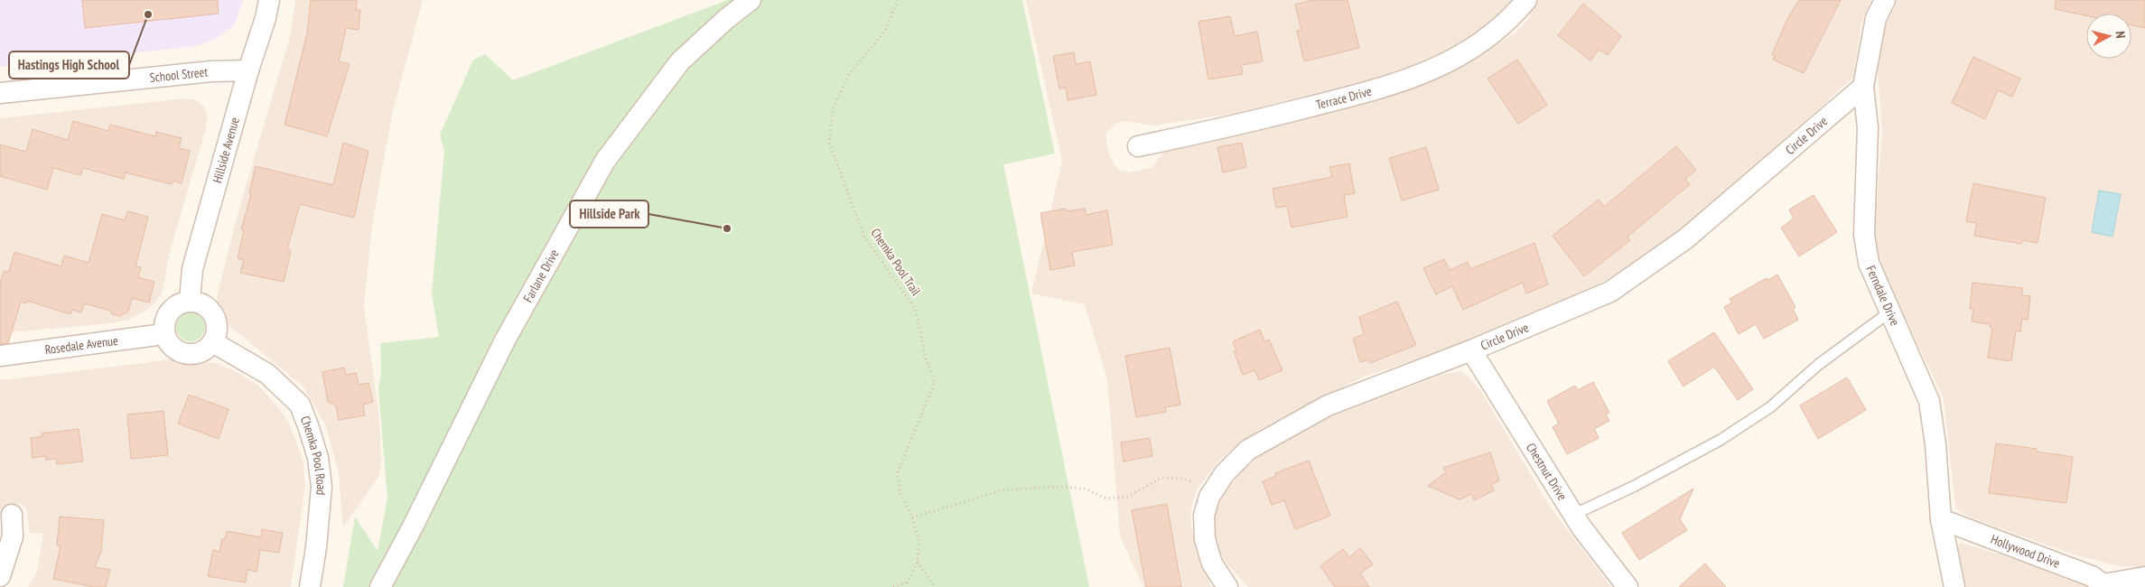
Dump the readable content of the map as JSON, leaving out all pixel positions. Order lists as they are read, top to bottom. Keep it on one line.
{"streets":{"street":["School Street","Terrace Drive","Circle Drive","Hillside Avenue","Farlane Drive","Ferndale Drive","Rosedale Avenue","Chemka Pool Road","Chestnut Drive","Hollywood Drive"],"path":["Chemka Pool Trail"]},"crossings":[["School Street","Hillside Avenue"],["Circle Drive","Ferndale Drive"],["Circle Drive","Chestnut Drive"],["Hillside Avenue","Rosedale Avenue"],["Hillside Avenue","Chemka Pool Road"],["Ferndale Drive","Hollywood Drive"],["Rosedale Avenue","Chemka Pool Road"]],"places":["Hastings High School","Hillside Park"],"north":"right"}
